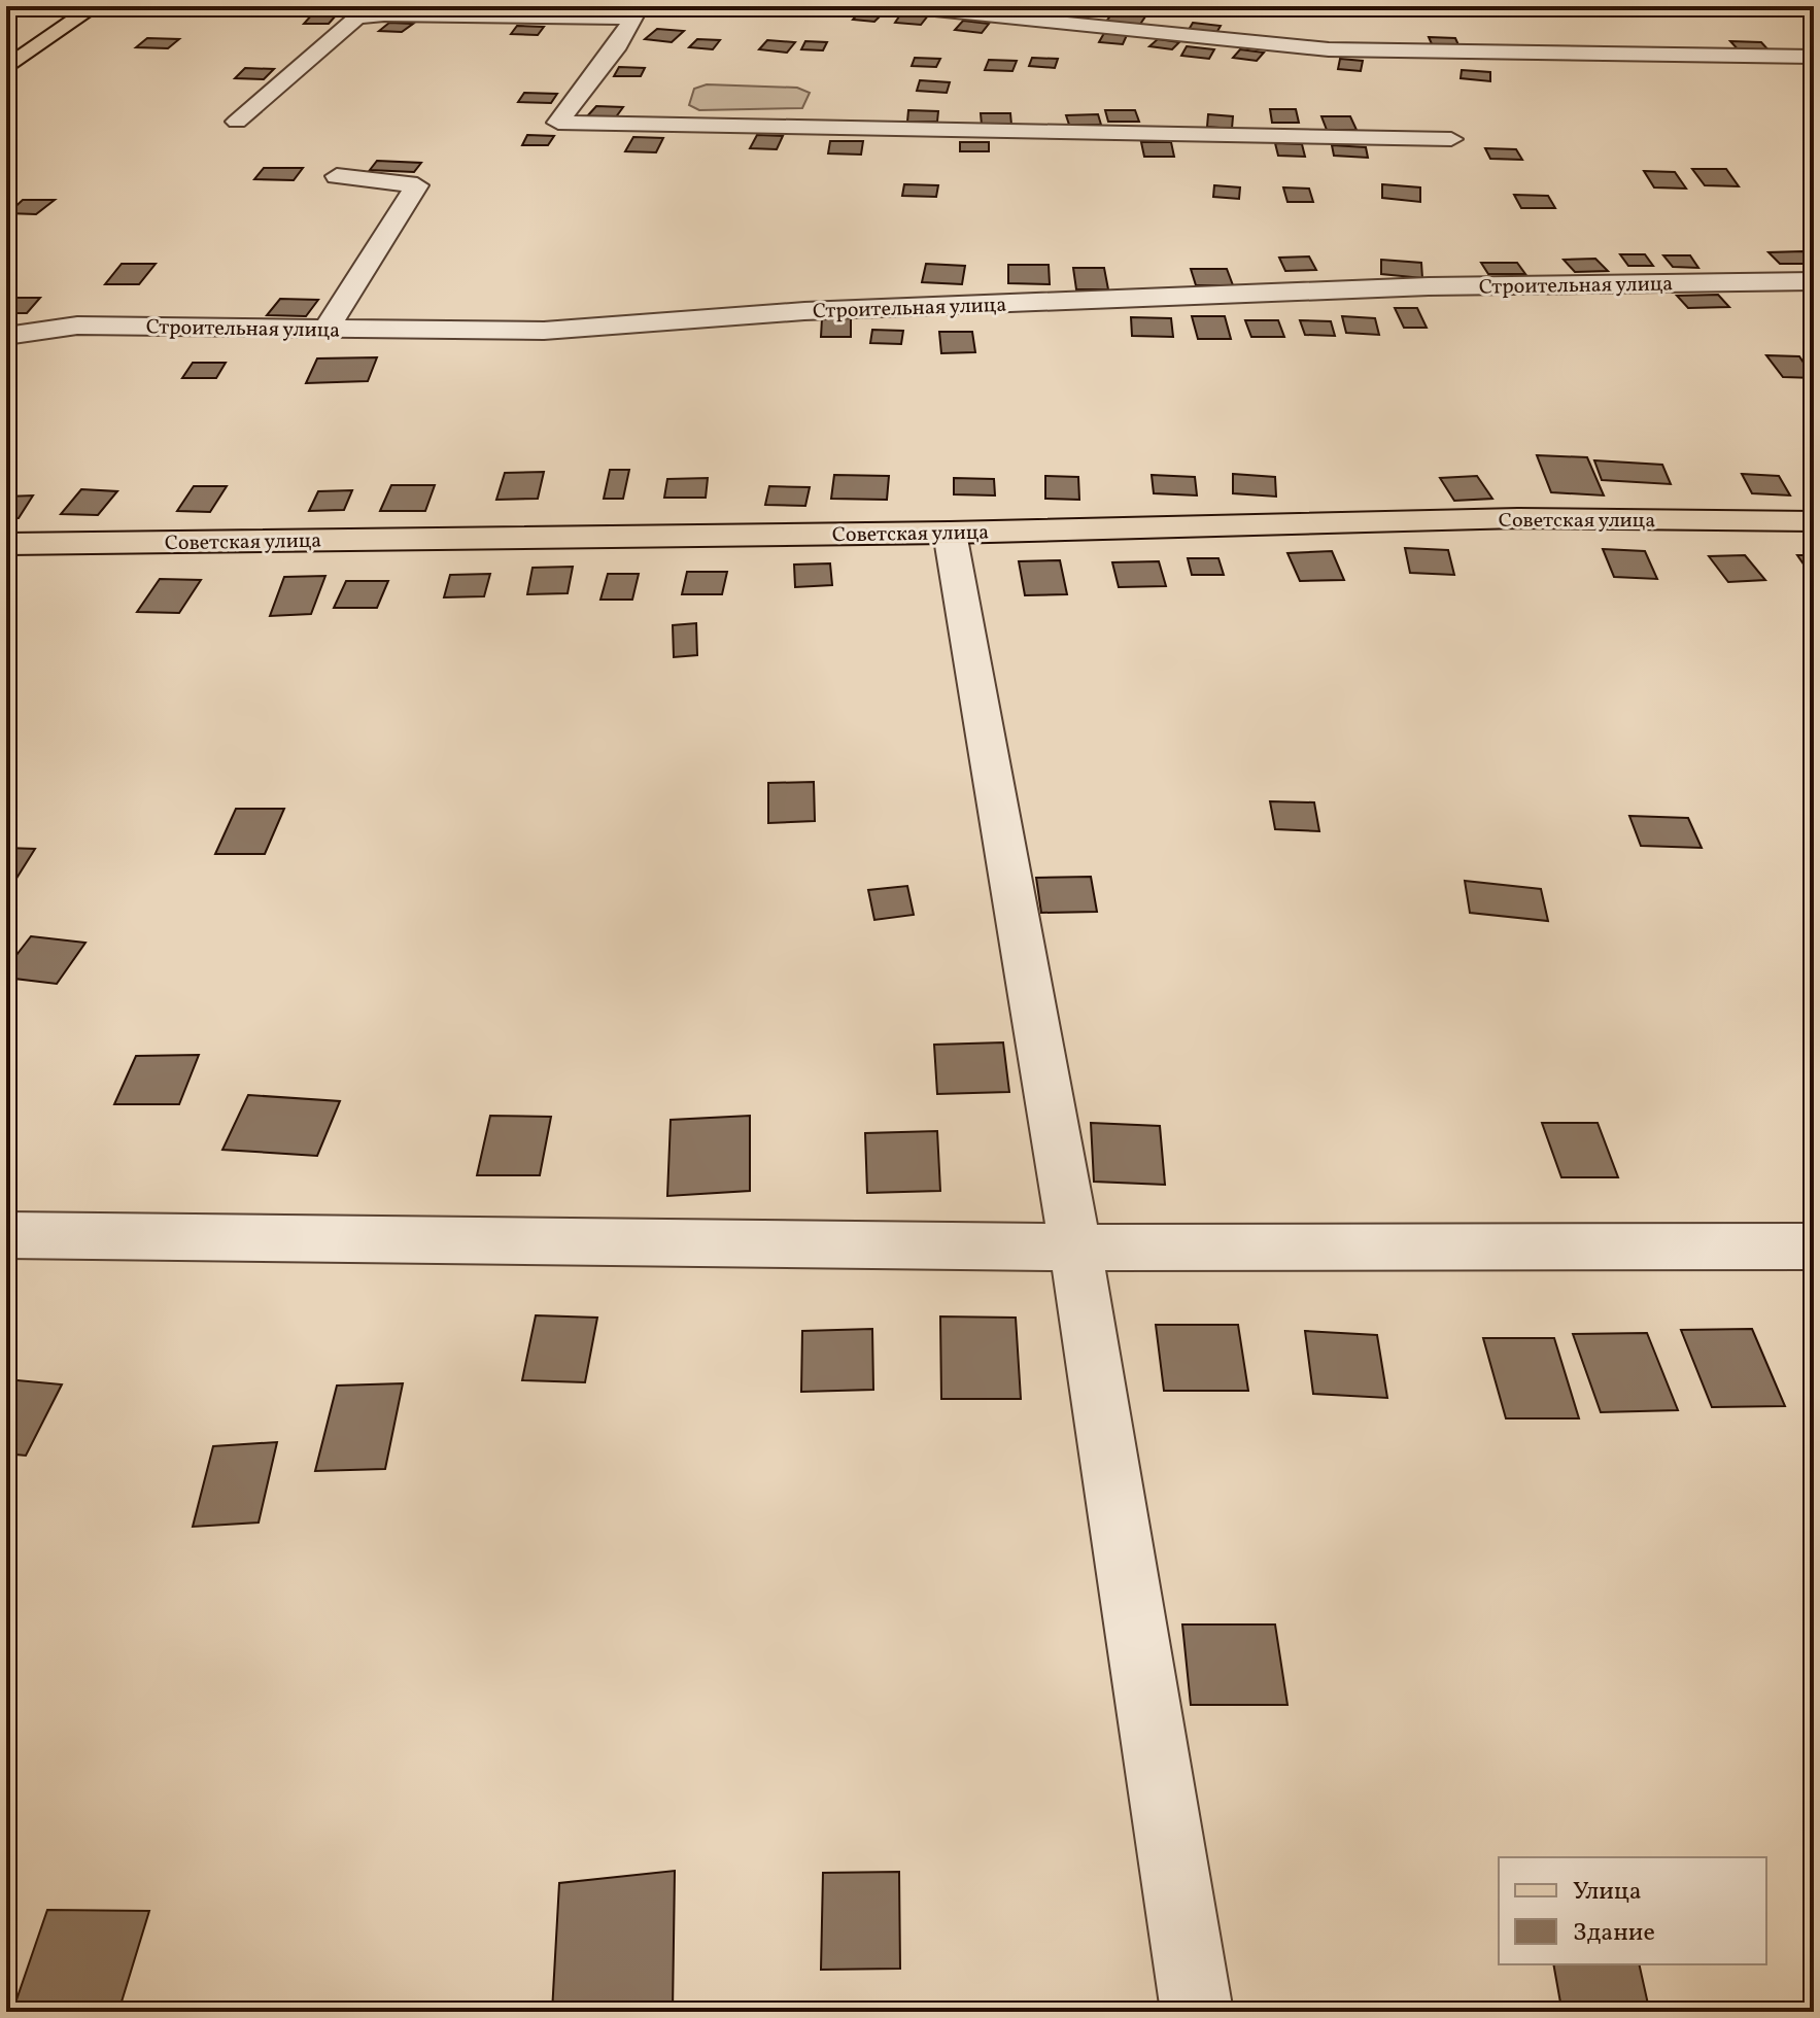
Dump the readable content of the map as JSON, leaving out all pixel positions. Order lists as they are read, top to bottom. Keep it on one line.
{"streets":{"main road":["Советская улица"],"street":["Строительная улица"]},"legend":["Улица","Здание"]}
